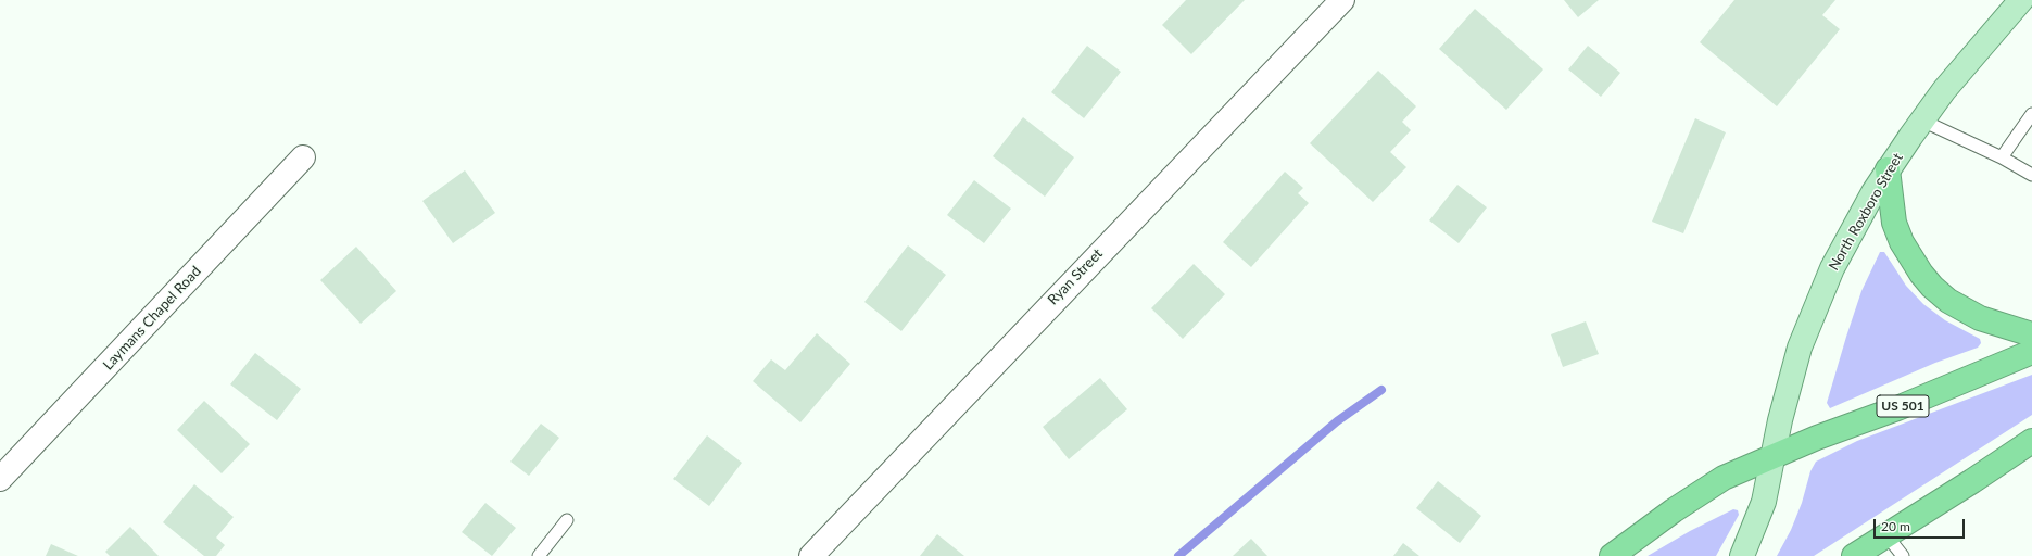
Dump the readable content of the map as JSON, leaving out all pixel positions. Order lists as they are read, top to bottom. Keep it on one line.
{"streets":{"highway":["US 501"],"main road":["North Roxboro Street"],"street":["Ryan Street","Laymans Chapel Road"]},"crossings":[["North Roxboro Street","US 501"]],"scale_bar":"20 m"}
